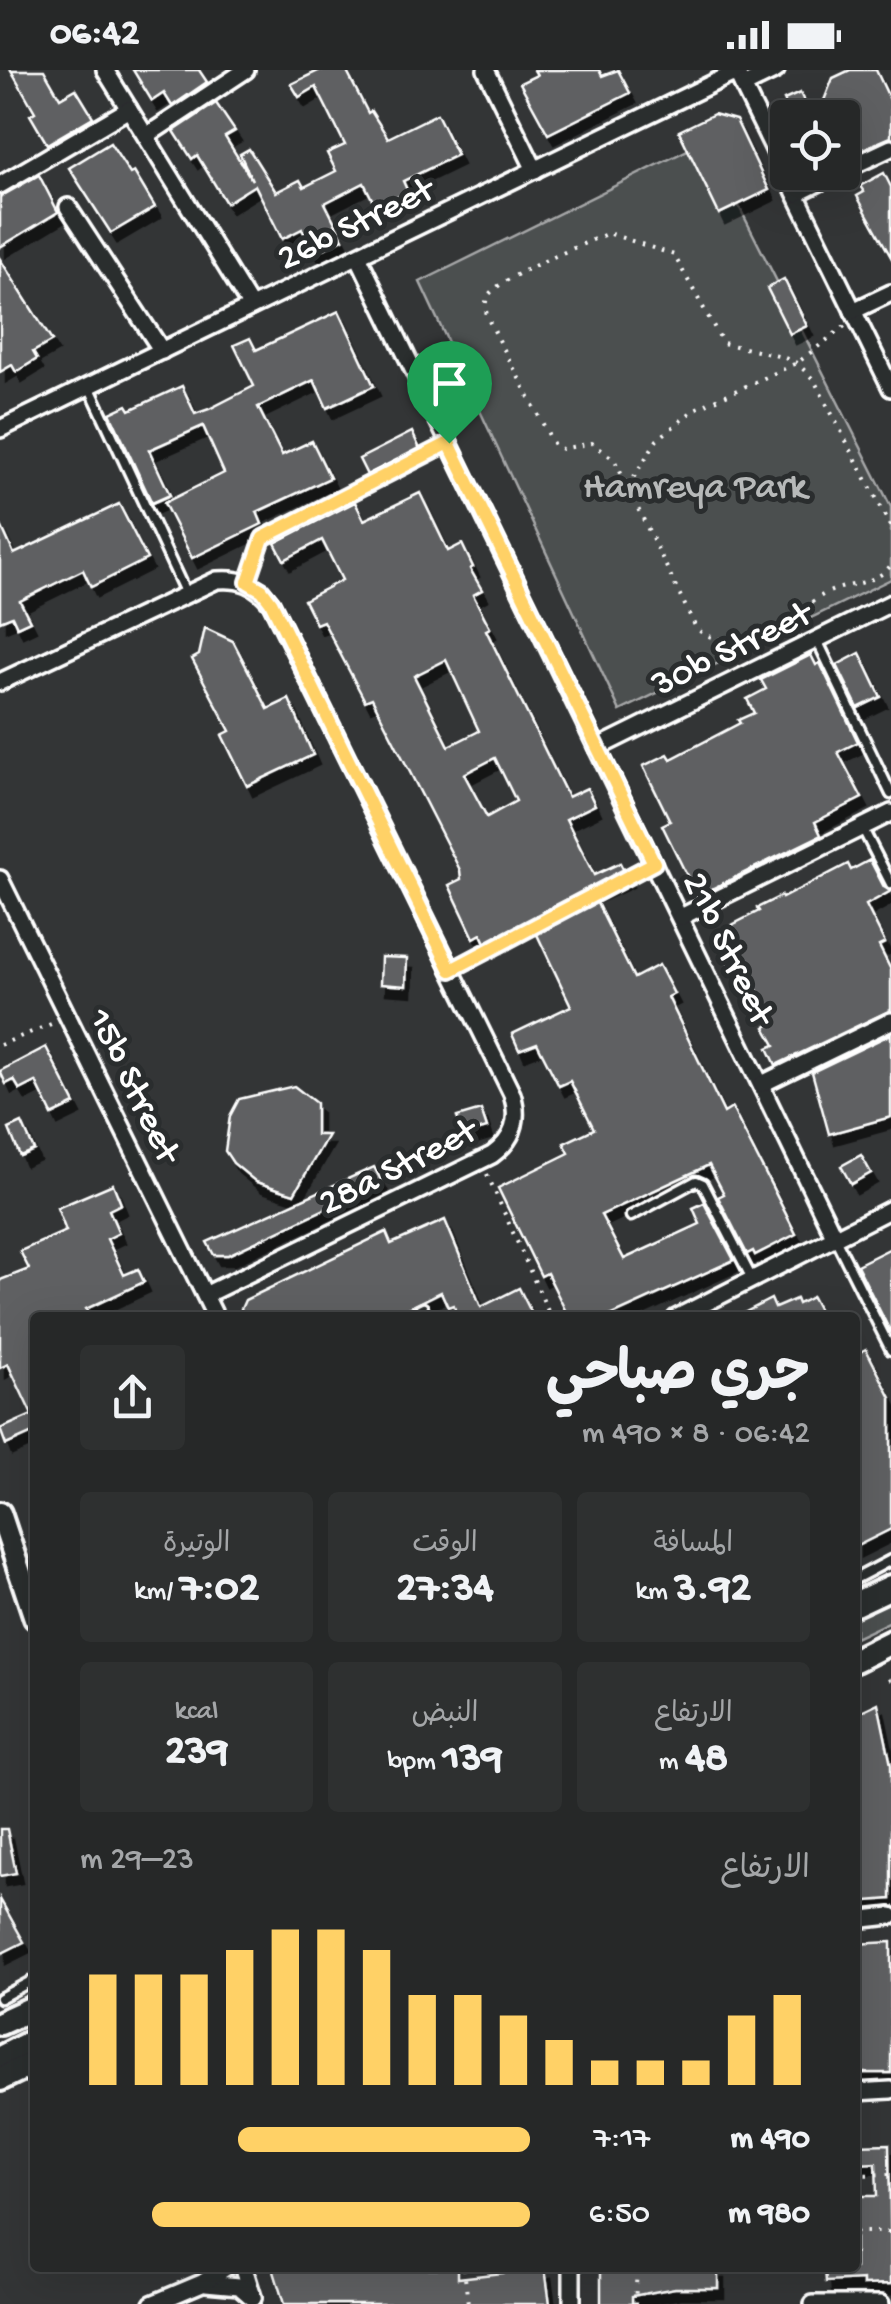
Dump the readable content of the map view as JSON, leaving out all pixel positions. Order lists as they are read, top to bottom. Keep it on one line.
{"streets":{"street":["26b Street","30b Street","21b Street","15b Street","28a Street"]},"crossings":[["26b Street","21b Street"],["30b Street","21b Street"],["15b Street","28a Street"]],"parks":["Hamreya Park"],"page":{"status":"06:42","heading":["جري صباحي","06:42 · 8 × 490 m"],"stats":[["المسافة","3.92 km"],["الوقت","27:34"],["الوتيرة","7:02 /km"],["الارتفاع","48 m"],["النبض","139 bpm"],["kcal","239"]],"chart":["الارتفاع","23–29 m"],"list":[{"name":"490 m","note":"7:17"},{"name":"980 m","note":"6:50"}]}}
